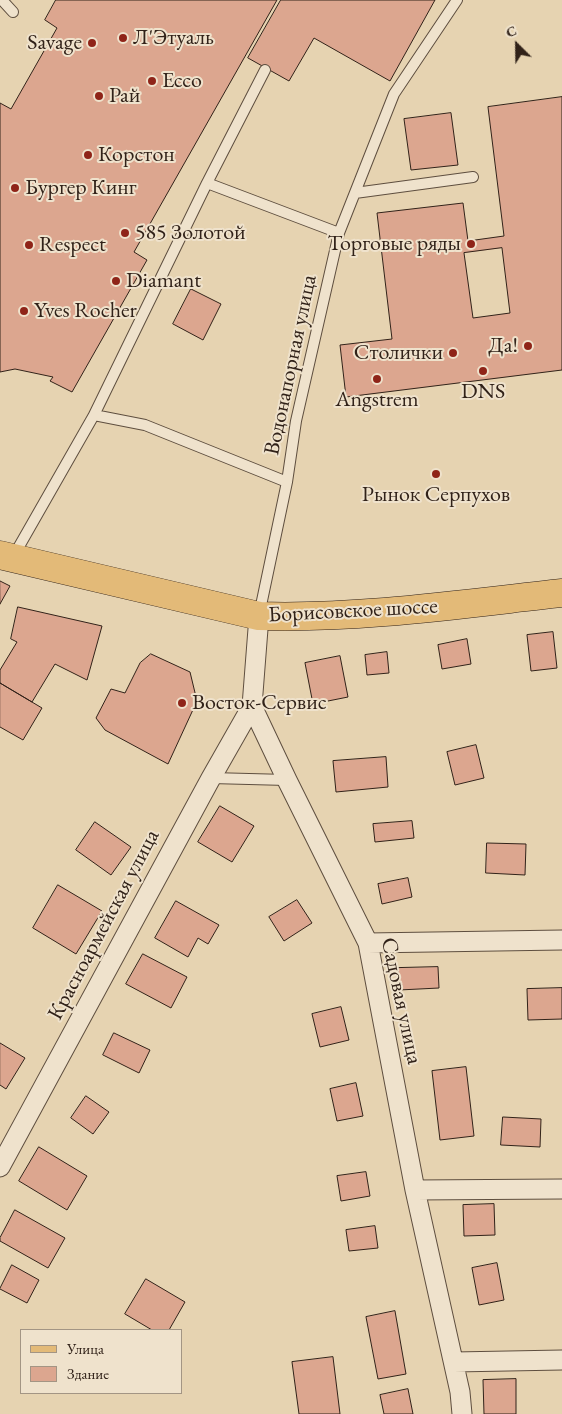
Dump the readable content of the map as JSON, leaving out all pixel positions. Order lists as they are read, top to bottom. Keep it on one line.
{"streets":{"main road":["Борисовское шоссе"],"street":["Красноармейская улица","Садовая улица"],"lane":["Водонапорная улица"]},"crossings":[["Водонапорная улица","Борисовское шоссе"],["Водонапорная улица","Садовая улица"],["Борисовское шоссе","Садовая улица"],["Красноармейская улица","Садовая улица"]],"places":["Л'Этуаль","Savage","Ecco","Рай","Корстон","Бургер Кинг","585 Золотой","Торговые ряды","Respect","Diamant","Yves Rocher","Да!","Столички","DNS","Angstrem","Рынок Серпухов","Восток-Сервис"],"legend":["Улица","Здание"],"north":"top left"}
